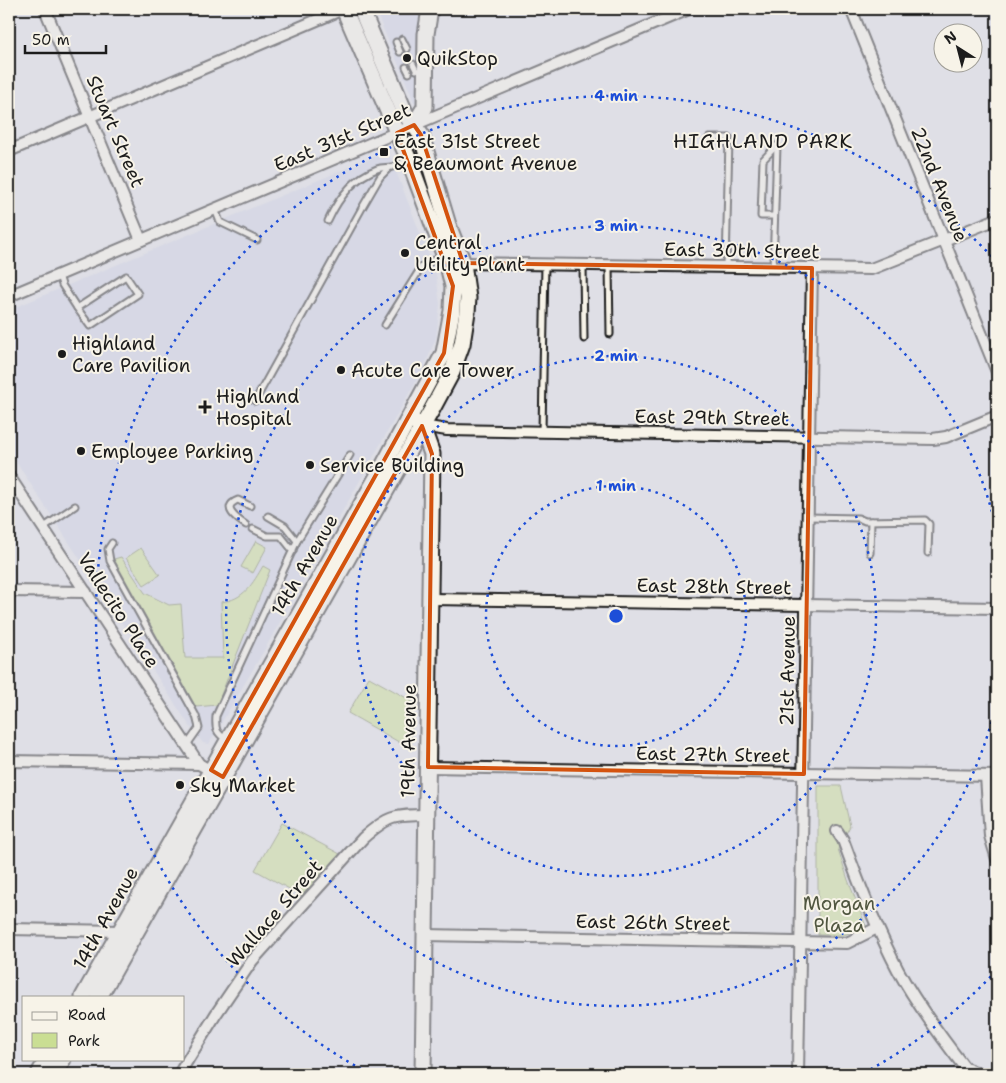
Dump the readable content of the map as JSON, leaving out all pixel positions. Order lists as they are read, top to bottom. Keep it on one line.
{"streets":{"main road":["14th Avenue","19th Avenue"],"street":["Stuart Street","East 31st Street","22nd Avenue","East 30th Street","East 29th Street","East 28th Street","Vallecito Place","21st Avenue","East 27th Street","Wallace Street","East 26th Street"]},"crossings":[["Stuart Street","East 31st Street"],["East 31st Street","14th Avenue"],["22nd Avenue","East 30th Street"],["East 30th Street","14th Avenue"],["East 30th Street","21st Avenue"],["East 29th Street","14th Avenue"],["East 29th Street","21st Avenue"],["East 29th Street","19th Avenue"],["14th Avenue","Vallecito Place"],["14th Avenue","19th Avenue"],["East 28th Street","21st Avenue"],["East 28th Street","19th Avenue"],["21st Avenue","East 27th Street"],["21st Avenue","East 26th Street"],["19th Avenue","East 27th Street"],["19th Avenue","Wallace Street"],["19th Avenue","East 26th Street"]],"districts":["HIGHLAND PARK"],"parks":["Morgan Plaza"],"places":{"other":["QuikStop","Central Utility Plant","Highland Care Pavilion","Acute Care Tower","Employee Parking","Service Building","Sky Market"],"transit":["East 31st Street & Beaumont Avenue"],"health":["Highland Hospital"]},"legend":["Road","Park"],"scale_bar":"50 m","north":"top left","rings":["4 min","3 min","2 min","1 min"]}
